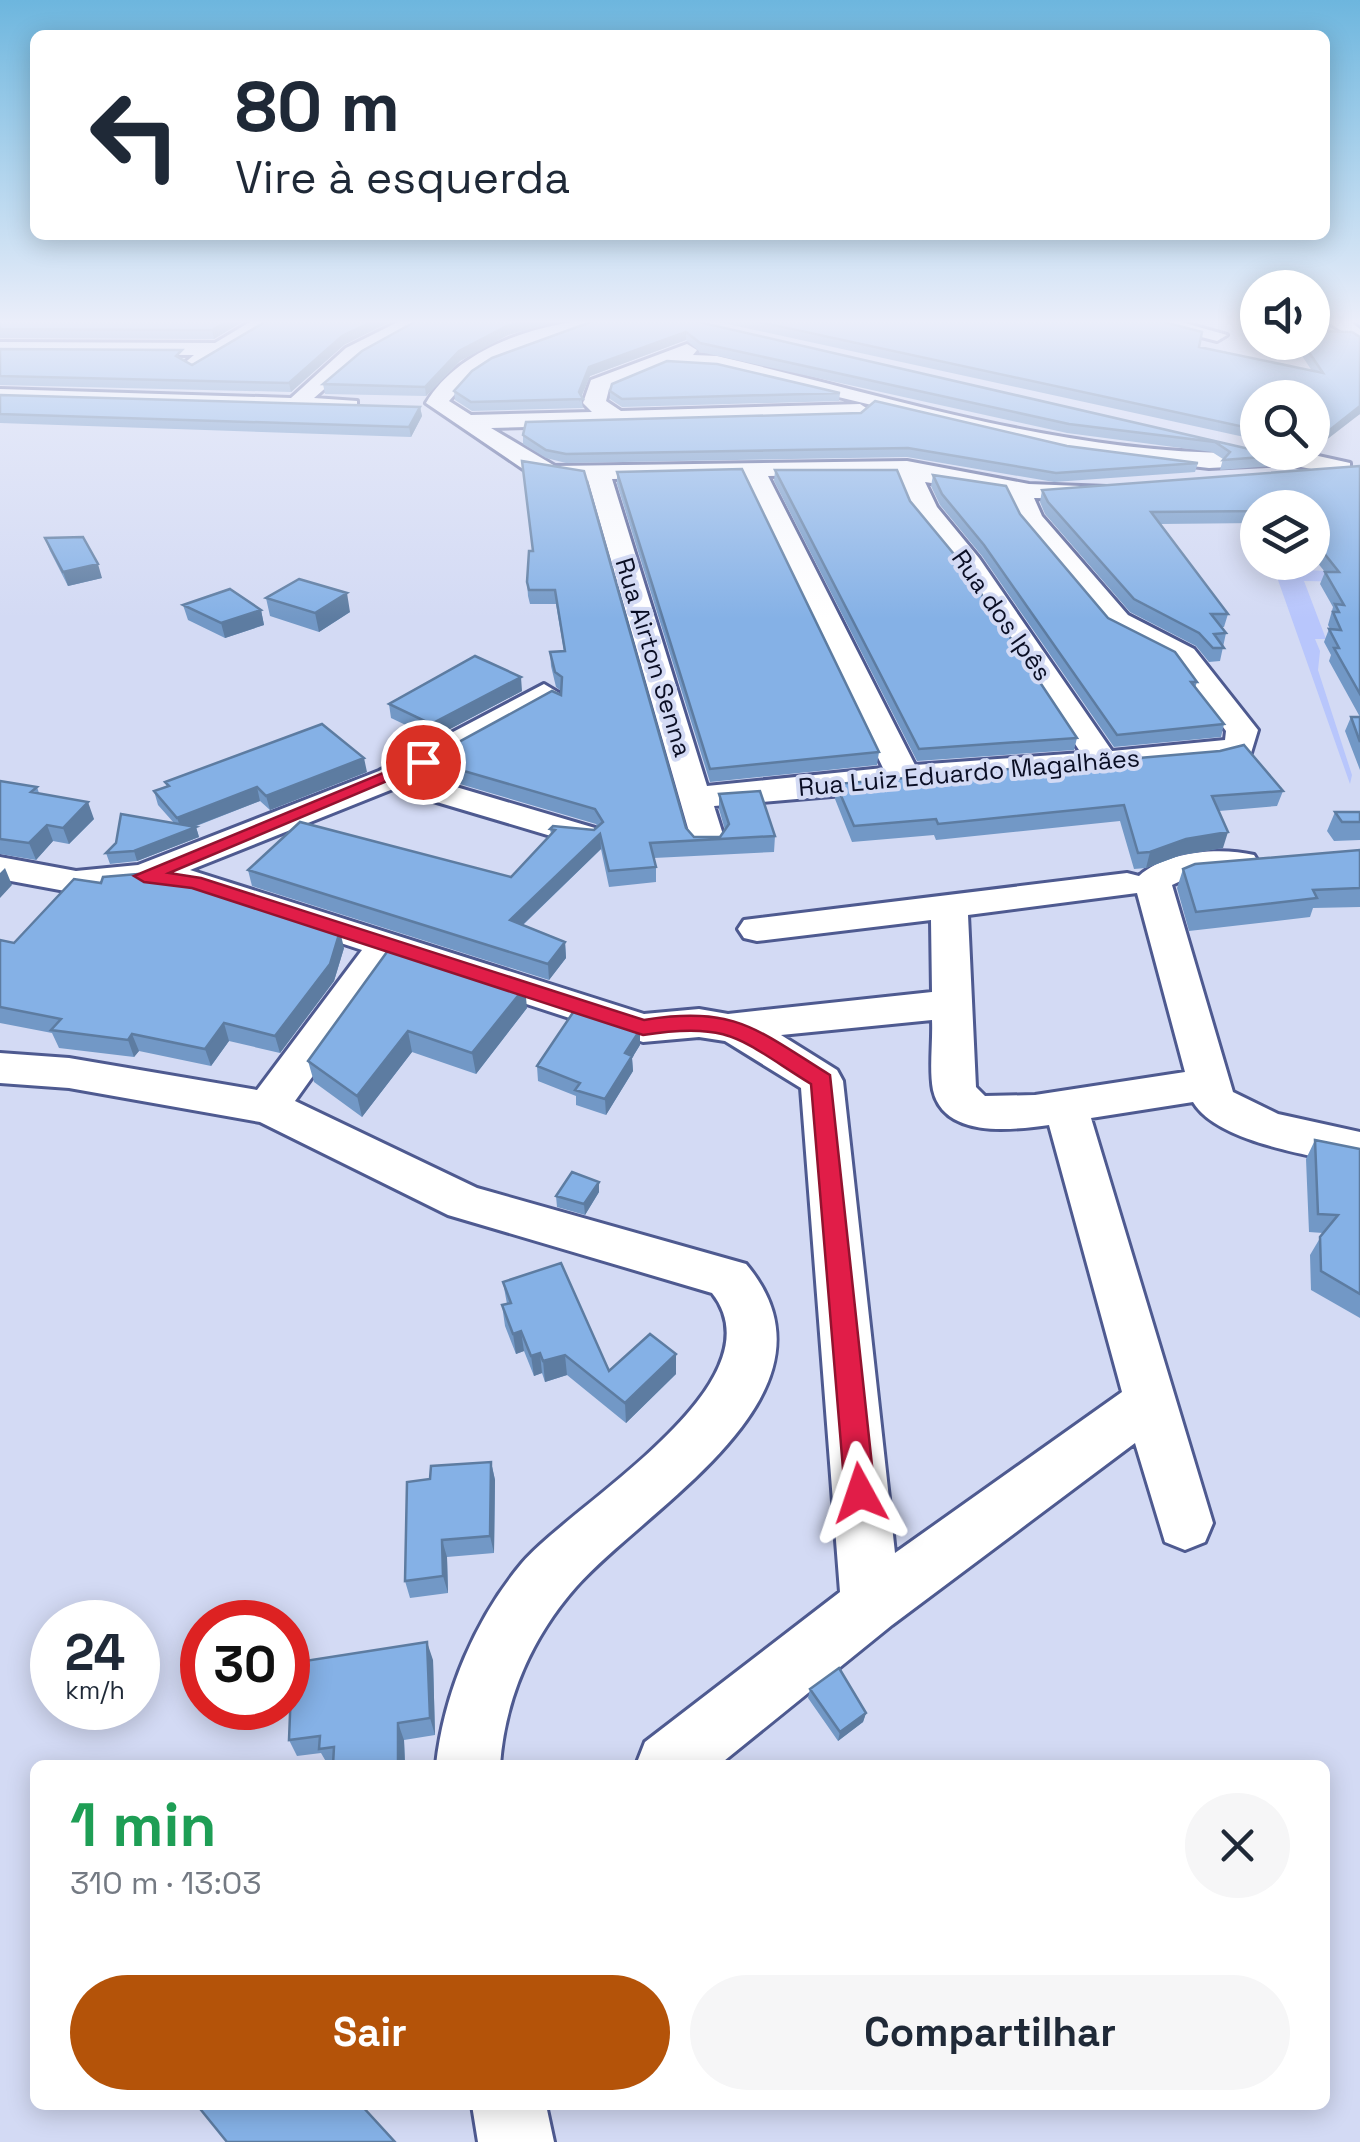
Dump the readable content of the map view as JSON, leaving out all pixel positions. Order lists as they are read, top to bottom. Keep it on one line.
{"streets":{"street":["Rua dos Ipês","Rua Airton Senna","Rua Luiz Eduardo Magalhães"]},"crossings":[["Rua dos Ipês","Rua Luiz Eduardo Magalhães"],["Rua Airton Senna","Rua Luiz Eduardo Magalhães"]],"page":{"turn":["80 m","Vire à esquerda"],"speed":"24 km/h","limit":"30","heading":["1 min","310 m · 13:03"],"buttons":["Sair","Compartilhar"]}}
